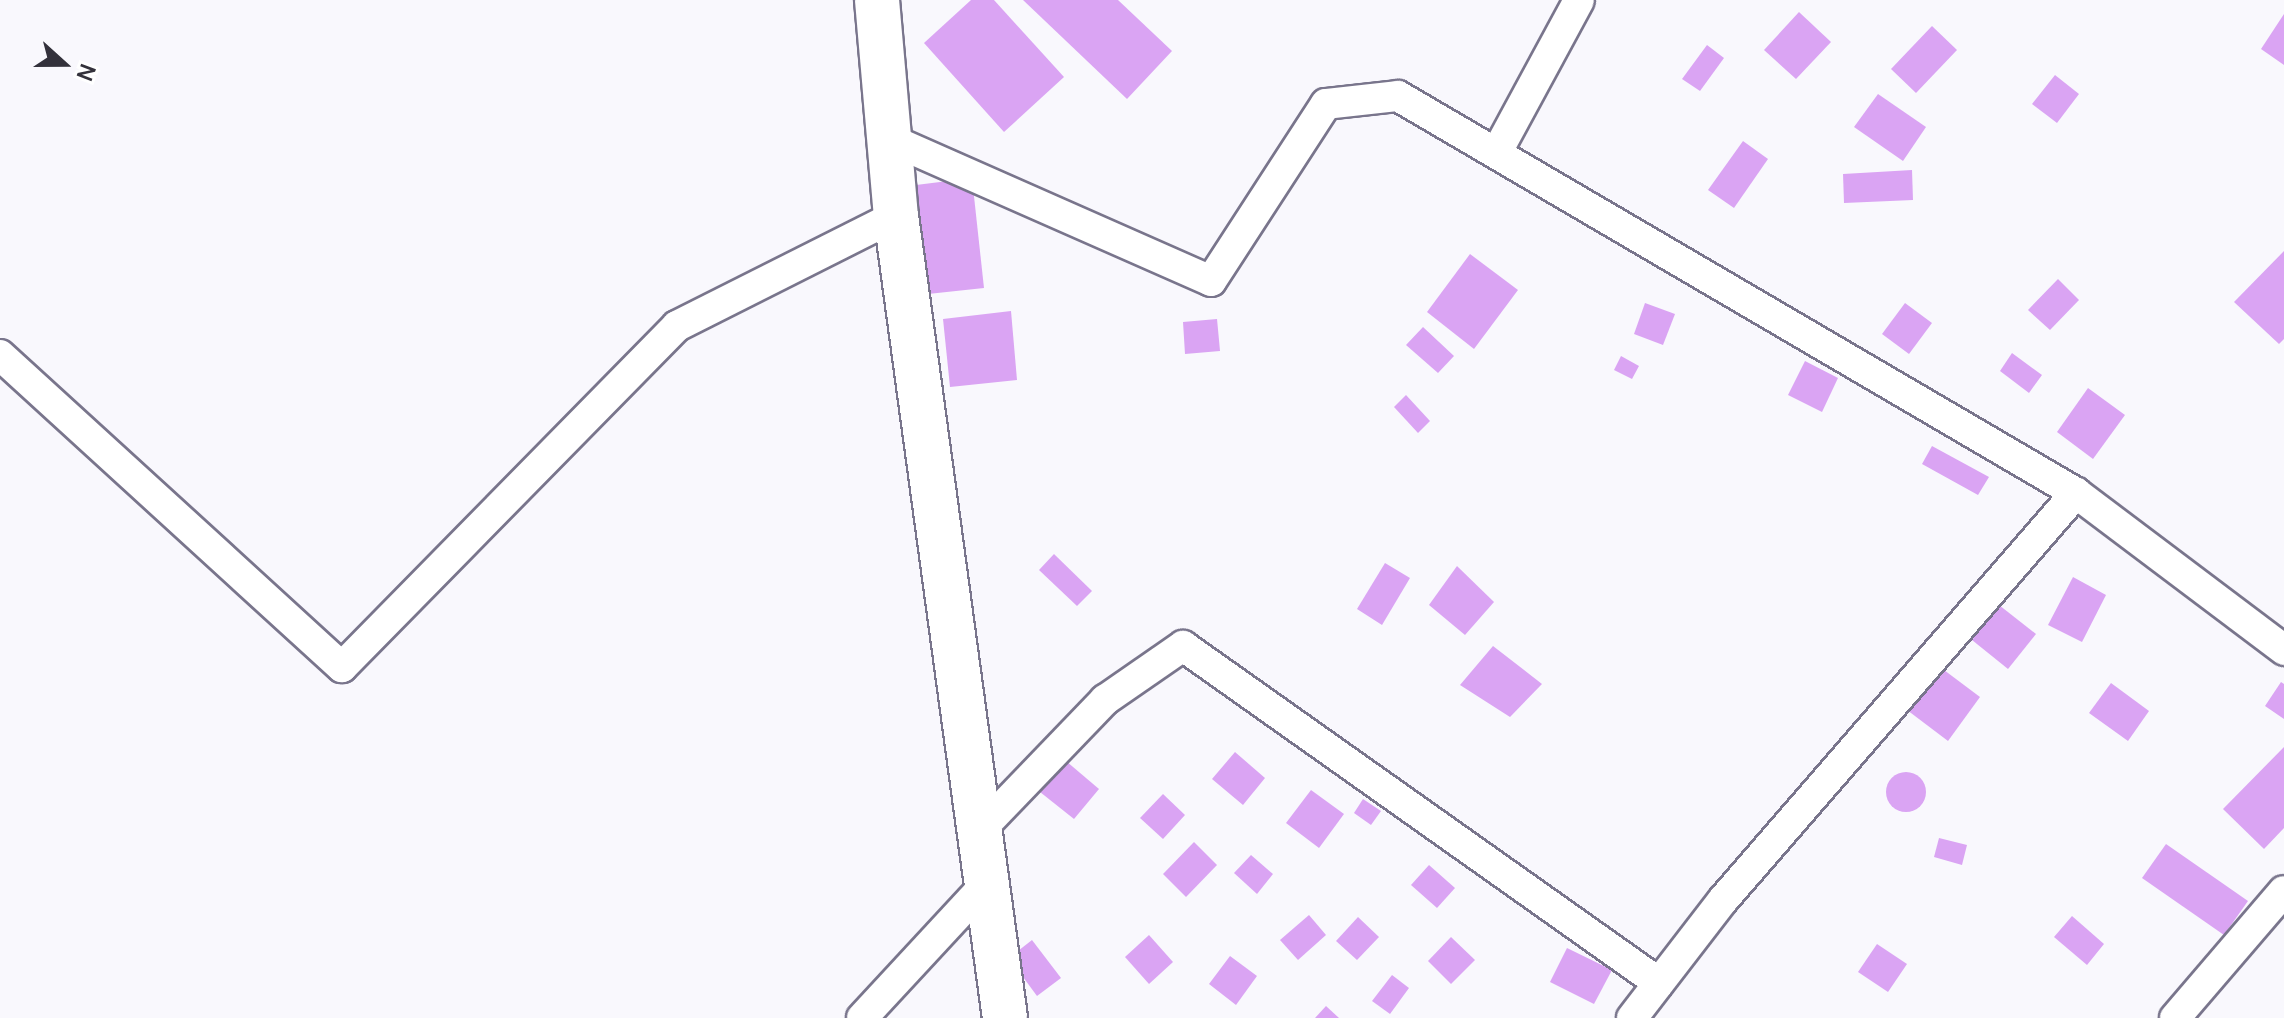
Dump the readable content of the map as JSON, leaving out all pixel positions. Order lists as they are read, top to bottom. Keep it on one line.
{"north":"right"}
